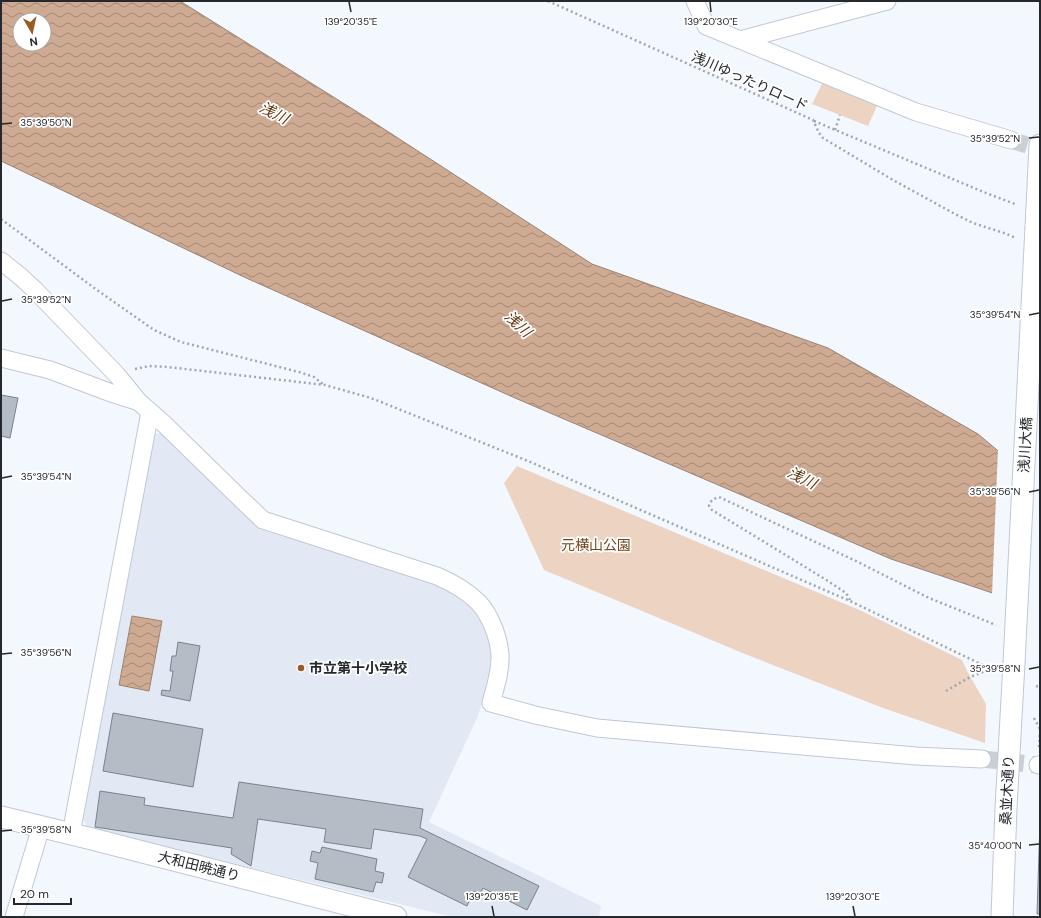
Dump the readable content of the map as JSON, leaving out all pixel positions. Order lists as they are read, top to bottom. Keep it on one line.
{"streets":{"street":["浅川大橋","桑並木通り","大和田暁通り"],"path":["浅川ゆったりロード"]},"crossings":[["浅川大橋","桑並木通り"]],"water":["浅川"],"parks":["元横山公園"],"places":["市立第十小学校"],"scale_bar":"20 m","north":"bottom","coordinates":["139°20'35\"E","139°20'30\"E","35°39'50\"N","35°39'52\"N","35°39'54\"N","35°39'56\"N","35°39'58\"N","35°40'00\"N"]}
